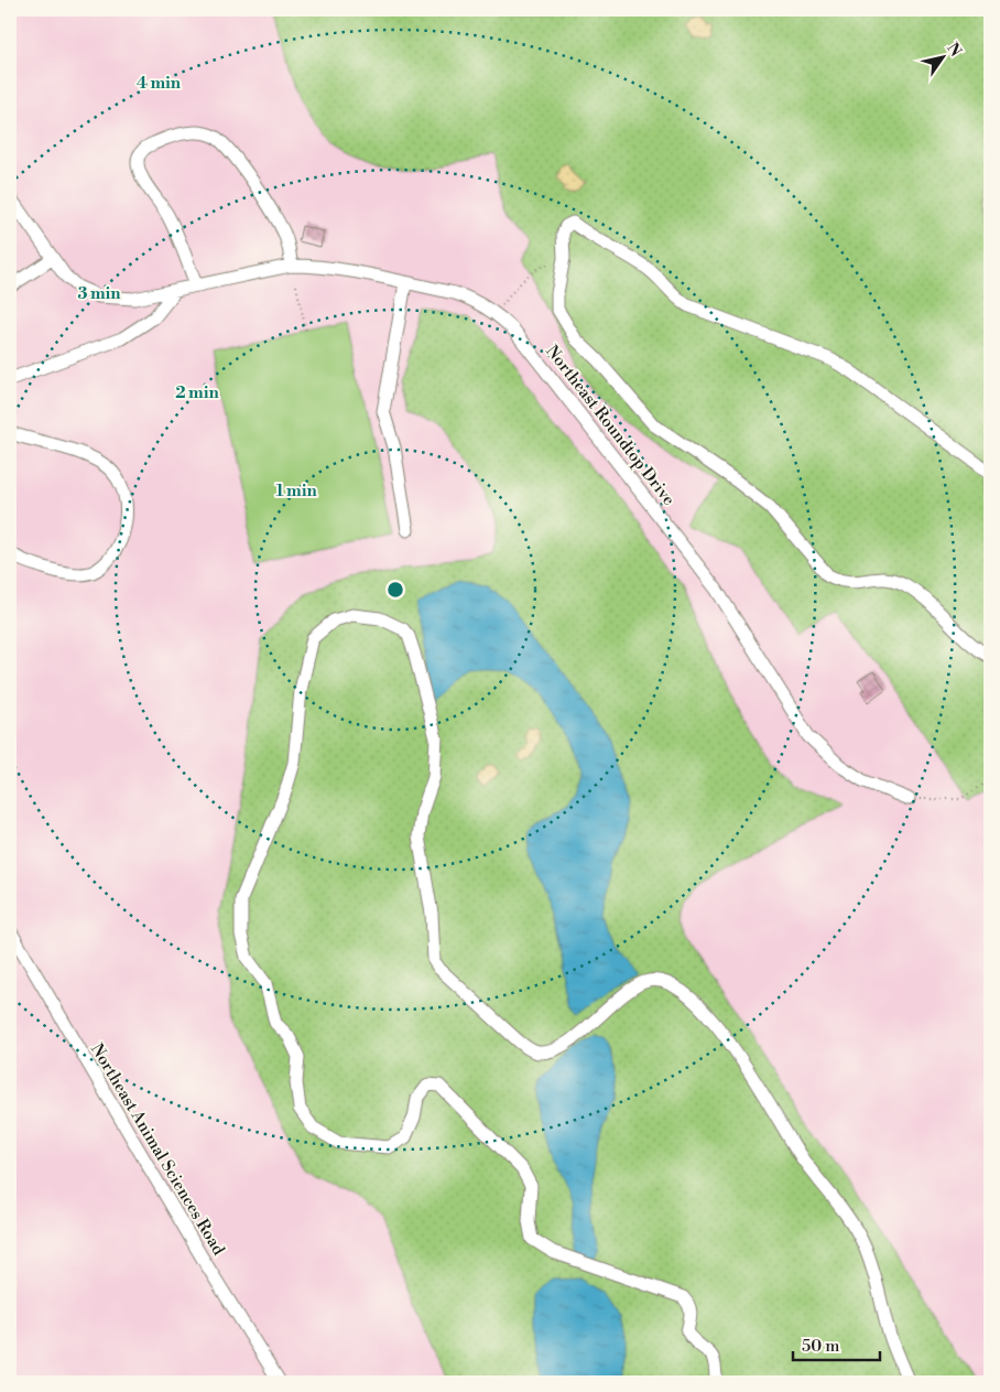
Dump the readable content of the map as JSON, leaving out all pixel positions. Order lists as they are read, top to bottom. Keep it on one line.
{"streets":{"street":["Northeast Roundtop Drive","Northeast Animal Sciences Road"]},"scale_bar":"50 m","north":"top right","rings":["4 min","3 min","2 min","1 min"]}
